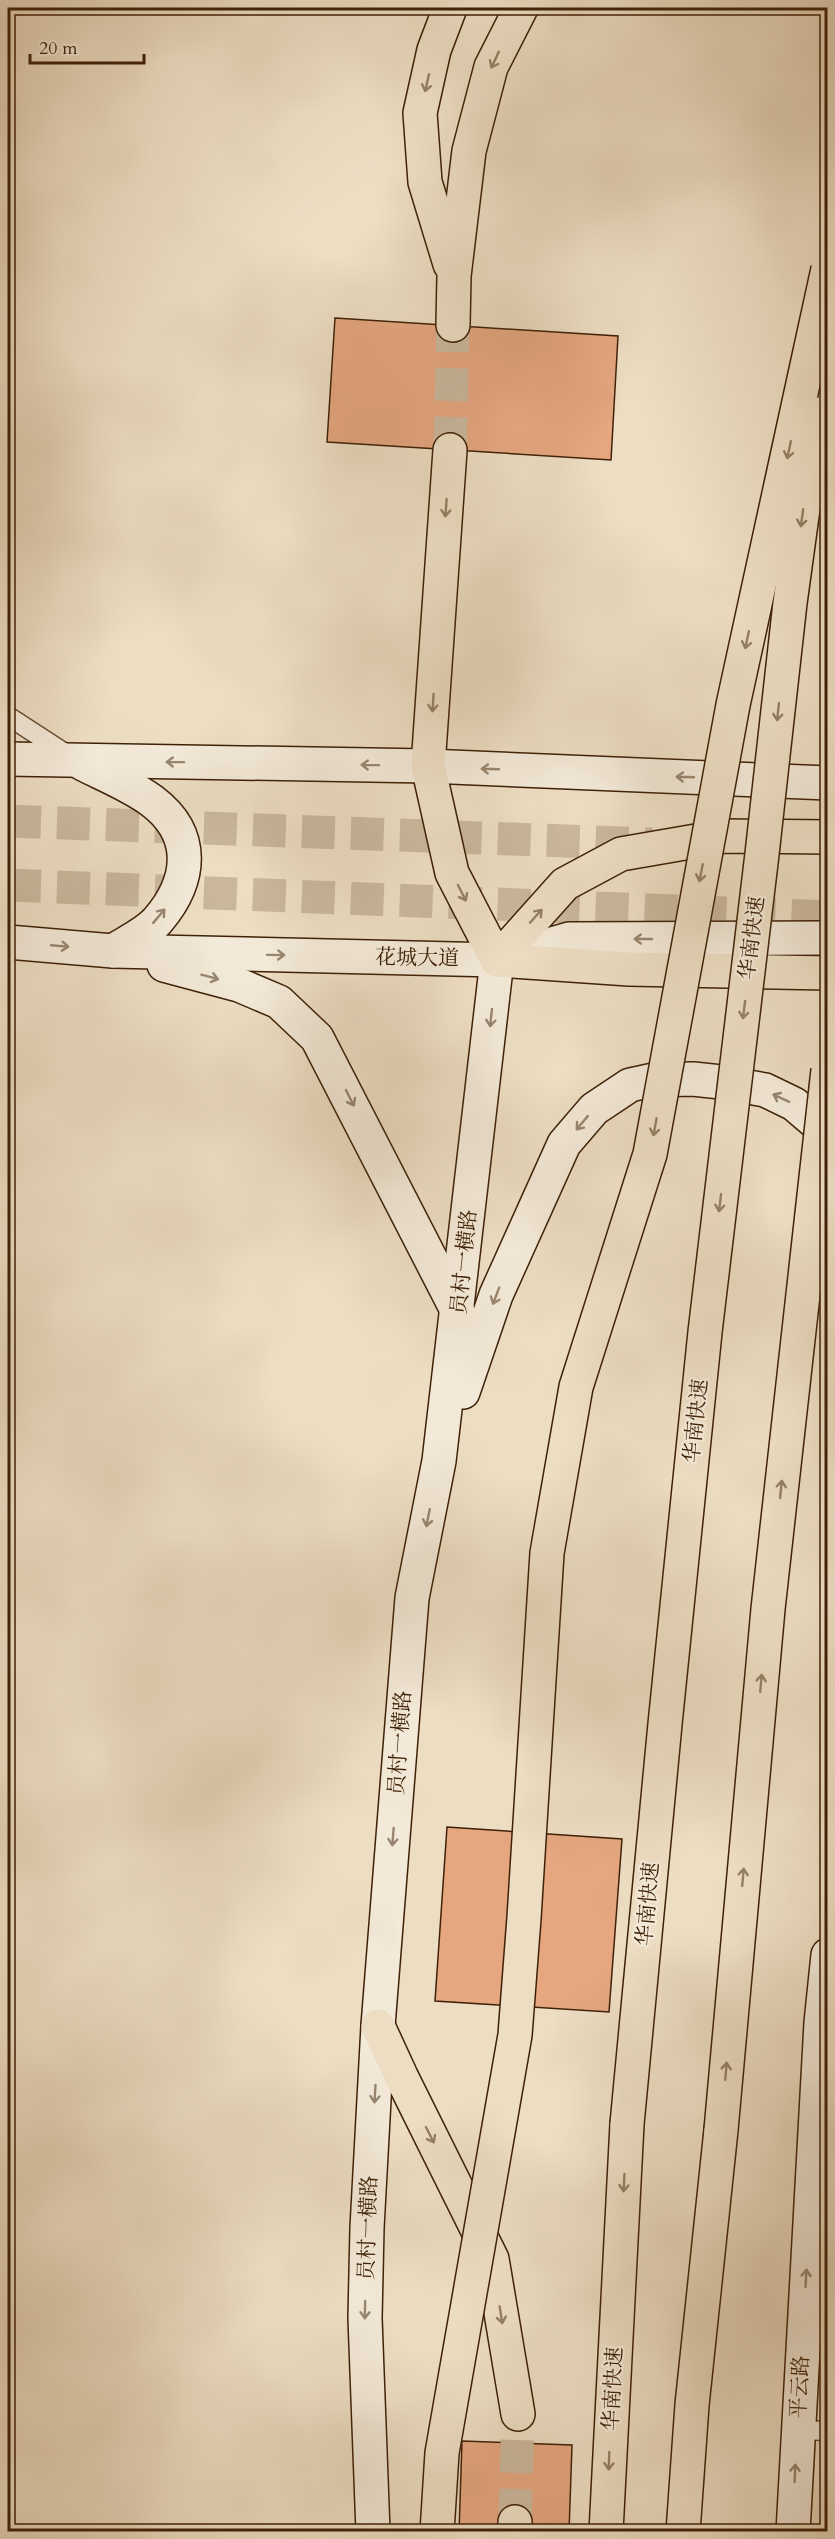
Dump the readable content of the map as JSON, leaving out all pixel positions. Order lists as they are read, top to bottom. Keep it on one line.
{"streets":{"main road":["华南快速","花城大道"],"street":["员村一横路","平云路"]},"crossings":[["花城大道","员村一横路"]],"one_way":["员村一横路","平云路"],"scale_bar":"20 m"}
